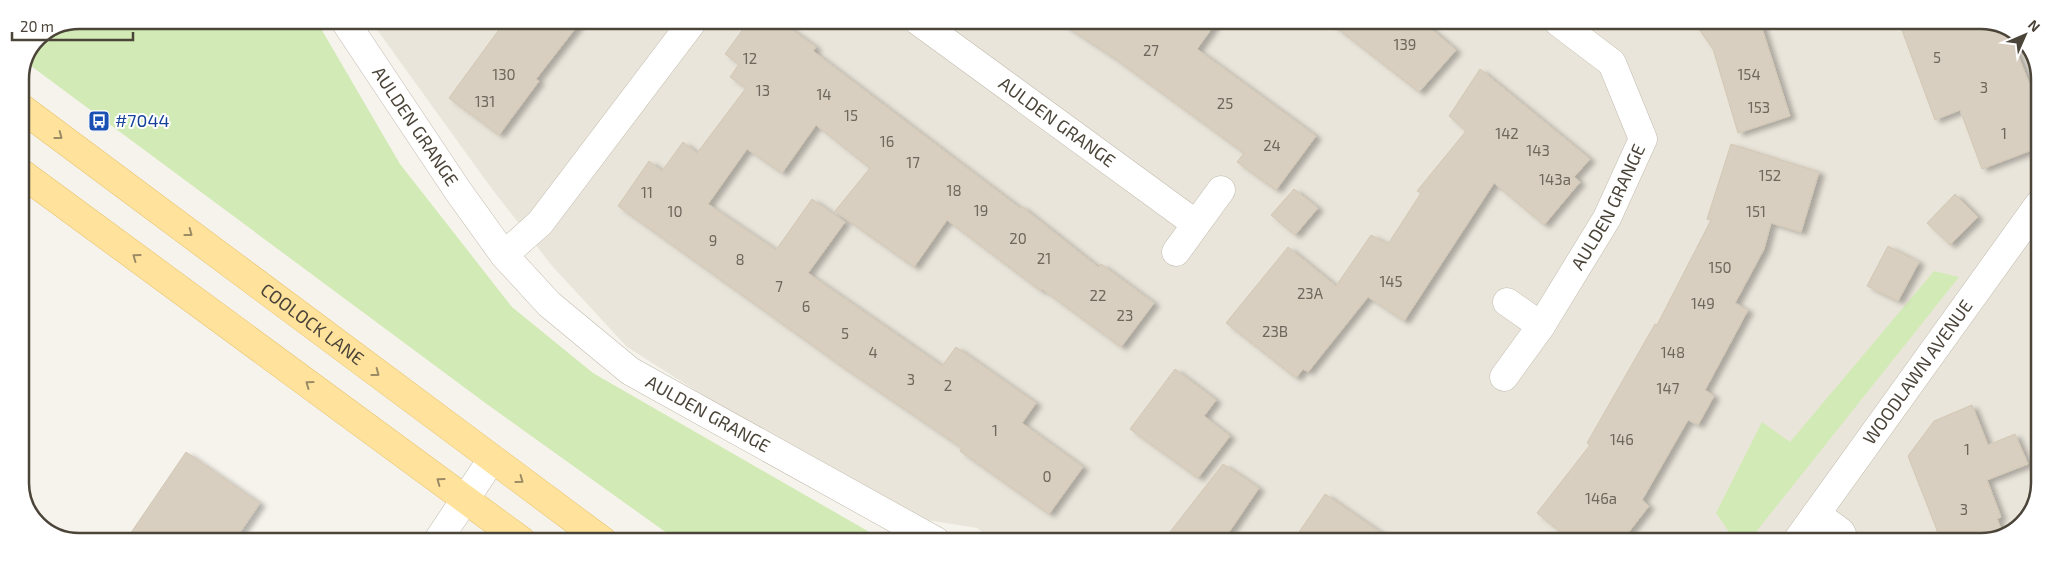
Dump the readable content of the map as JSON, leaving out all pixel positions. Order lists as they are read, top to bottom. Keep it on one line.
{"streets":{"main road":["COOLOCK LANE"],"street":["AULDEN GRANGE","WOODLAWN AVENUE"]},"places":{"bus stop":["#7044"]},"house_numbers":["139","27","5","12","130","154","3","13","14","131","25","153","15","142","1","16","24","143","17","152","143a","18","11","19","10","151","20","9","21","8","150","145","7","23A","22","149","6","23","23B","5","4","148","3","2","147","1","146","1","0","146a","3"],"scale_bar":"20 m","north":"top right"}
